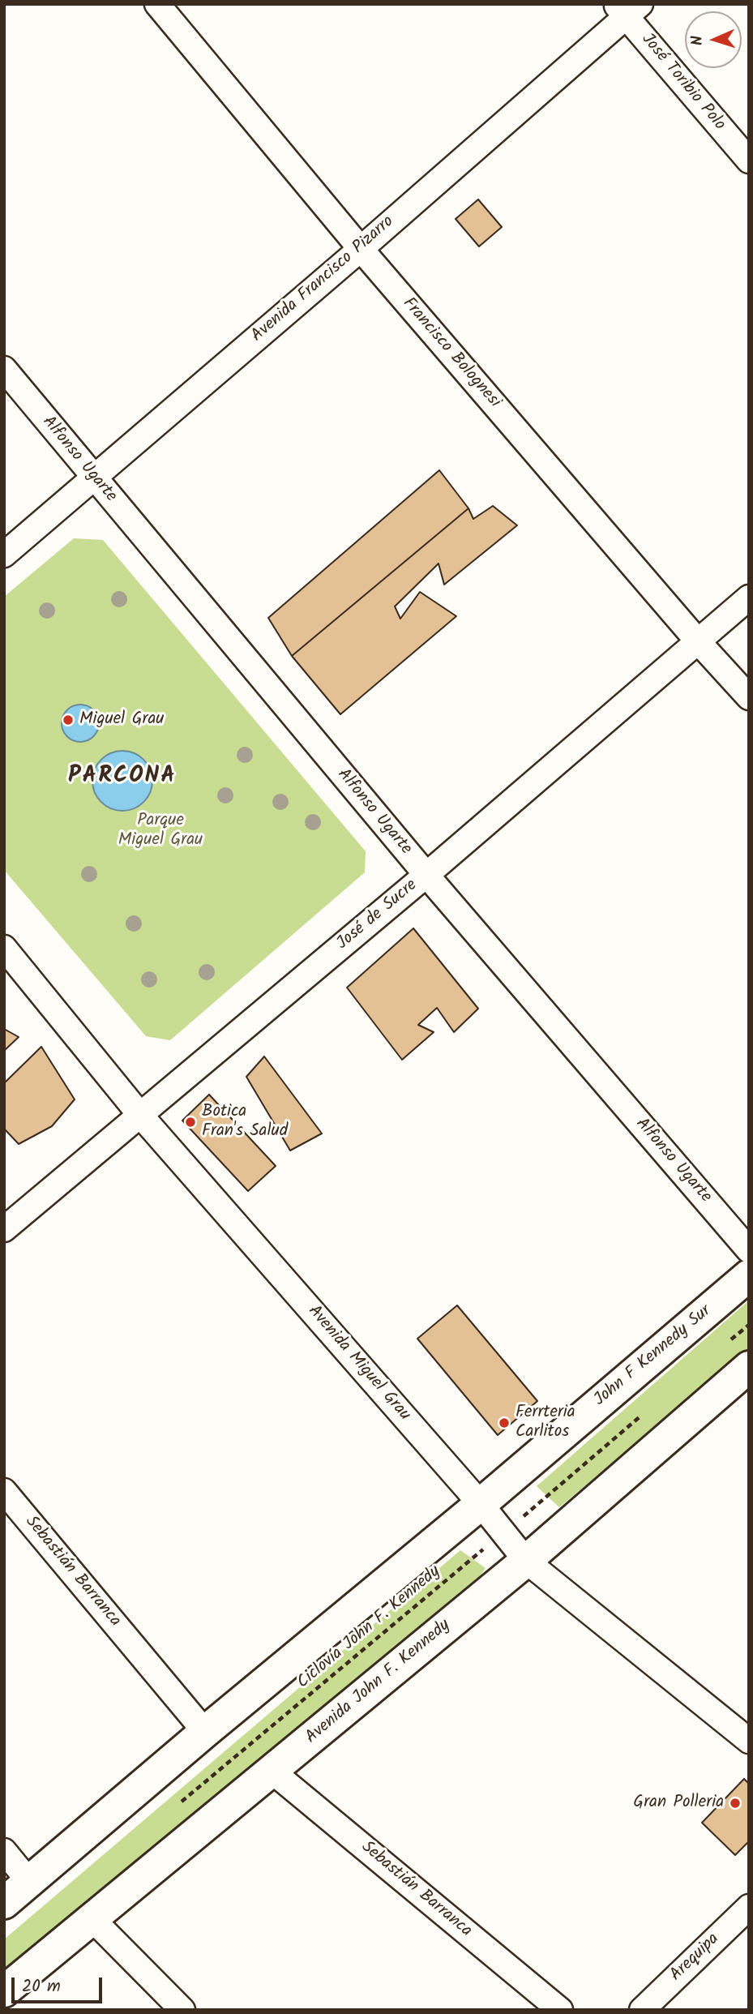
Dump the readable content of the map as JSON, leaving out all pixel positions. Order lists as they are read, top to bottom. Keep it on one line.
{"streets":{"street":["José Toribio Polo","Avenida Francisco Pizarro","Francisco Bolognesi","Alfonso Ugarte","José de Sucre","John F Kennedy Sur","Avenida Miguel Grau","Sebastián Barranca","Avenida John F. Kennedy","Arequipa"],"path":["Ciclovía John F. Kennedy"]},"crossings":[["José Toribio Polo","Avenida Francisco Pizarro"],["Avenida Francisco Pizarro","Francisco Bolognesi"],["Avenida Francisco Pizarro","Alfonso Ugarte"],["Francisco Bolognesi","José de Sucre"],["Alfonso Ugarte","José de Sucre"],["José de Sucre","Avenida Miguel Grau"],["John F Kennedy Sur","Avenida Miguel Grau"],["Avenida Miguel Grau","Ciclovía John F. Kennedy"],["Avenida Miguel Grau","Avenida John F. Kennedy"],["Sebastián Barranca","Avenida John F. Kennedy"]],"districts":["PARCONA"],"parks":["Parque Miguel Grau"],"places":["Miguel Grau","Botica Fran's Salud","Ferrteria Carlitos","Gran Polleria"],"scale_bar":"20 m","north":"left"}
